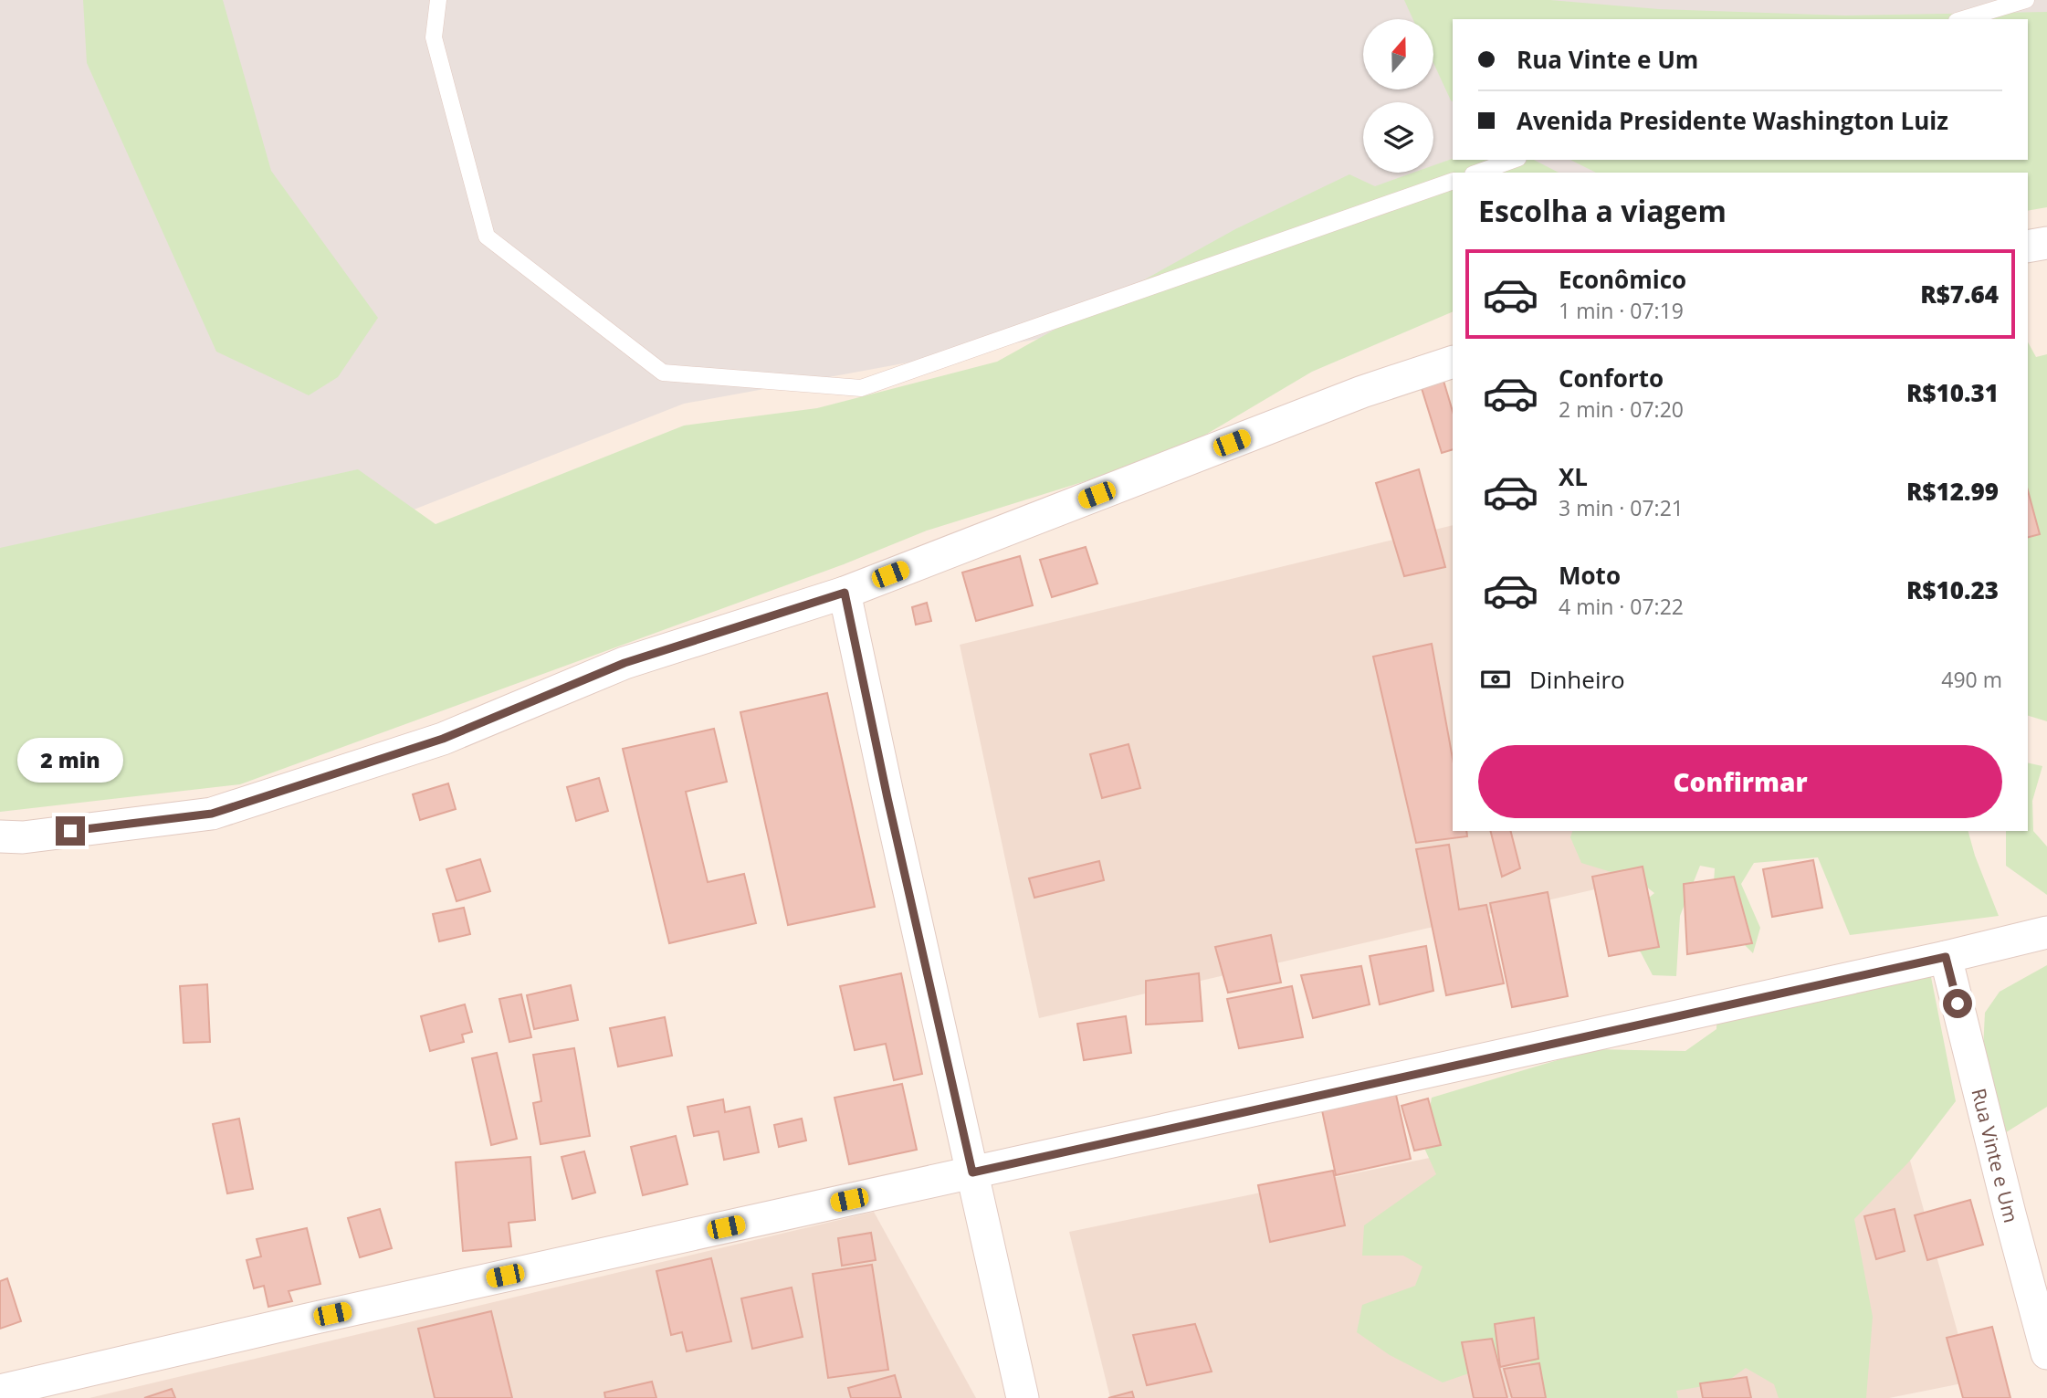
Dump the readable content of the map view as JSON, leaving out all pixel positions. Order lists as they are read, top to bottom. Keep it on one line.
{"streets":{"street":["Rua Vinte e Um"]},"north":"top","page":{"banner":["Rua Vinte e Um","Avenida Presidente Washington Luiz"],"heading":"Escolha a viagem","list":[{"name":"Econômico","note":"1 min · 07:19","value":"R$7.64"},{"name":"Conforto","note":"2 min · 07:20","value":"R$10.31"},{"name":"XL","note":"3 min · 07:21","value":"R$12.99"},{"name":"Moto","note":"4 min · 07:22","value":"R$10.23"}],"pay":["Dinheiro","490 m"],"buttons":"Confirmar","bubble":"2 min"}}
